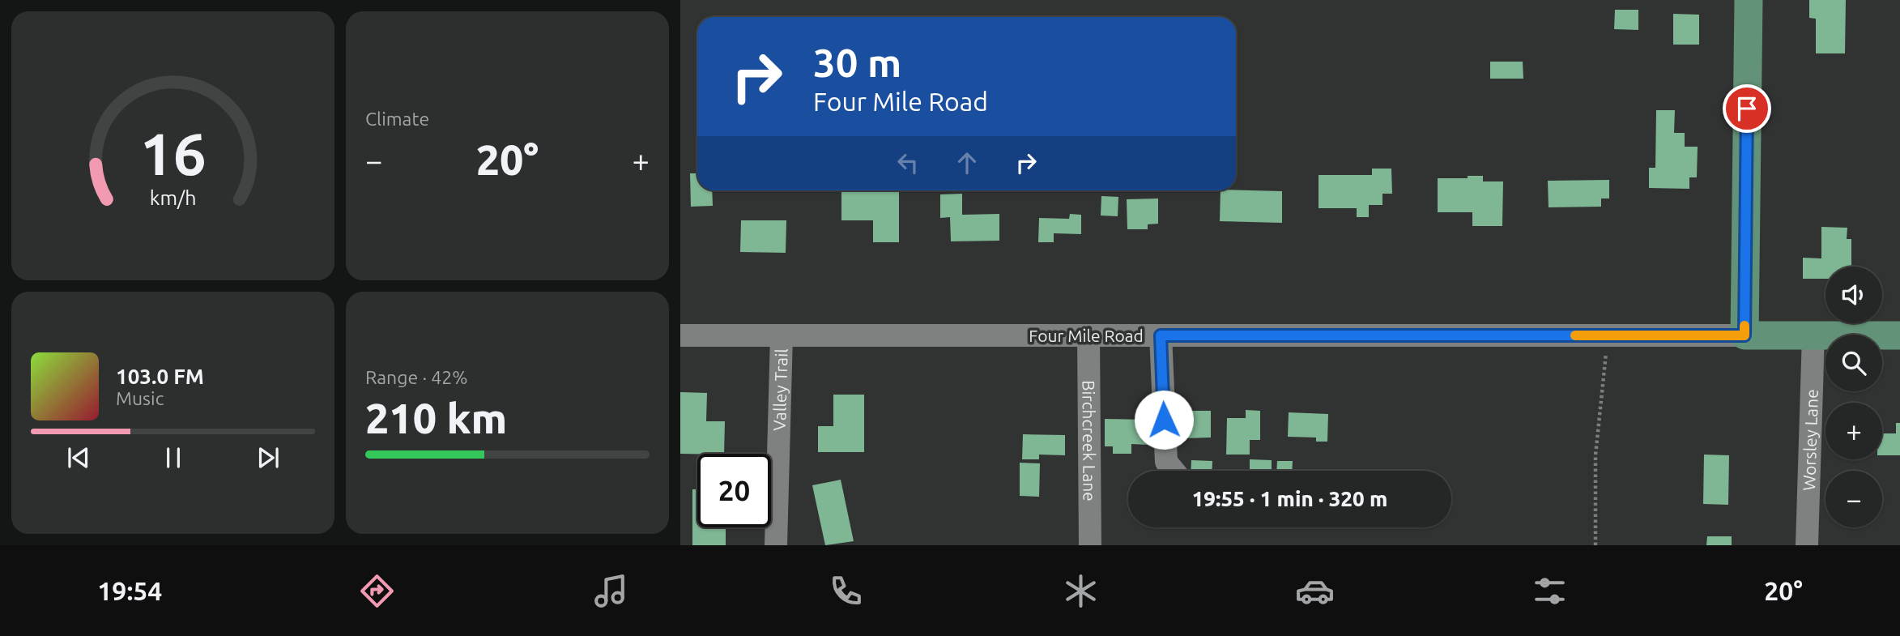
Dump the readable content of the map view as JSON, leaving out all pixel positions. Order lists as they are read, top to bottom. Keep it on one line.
{"streets":{"main road":["Four Mile Road"],"street":["Valley Trail","Birchcreek Lane","Worsley Lane"]},"crossings":[["Four Mile Road","Valley Trail"],["Four Mile Road","Birchcreek Lane"],["Four Mile Road","Worsley Lane"]],"page":{"tile":["Climate",["Range · 42%","210 km"]],"turn":["30 m","Four Mile Road"],"heat":["−","20°","+"],"map_buttons":["+","−"],"song":["103.0 FM","Music"],"limit":"20","trip":"19:55 · 1 min · 320 m","tabs":["19:54","20°"],"gauge":["16","km/h"]}}
